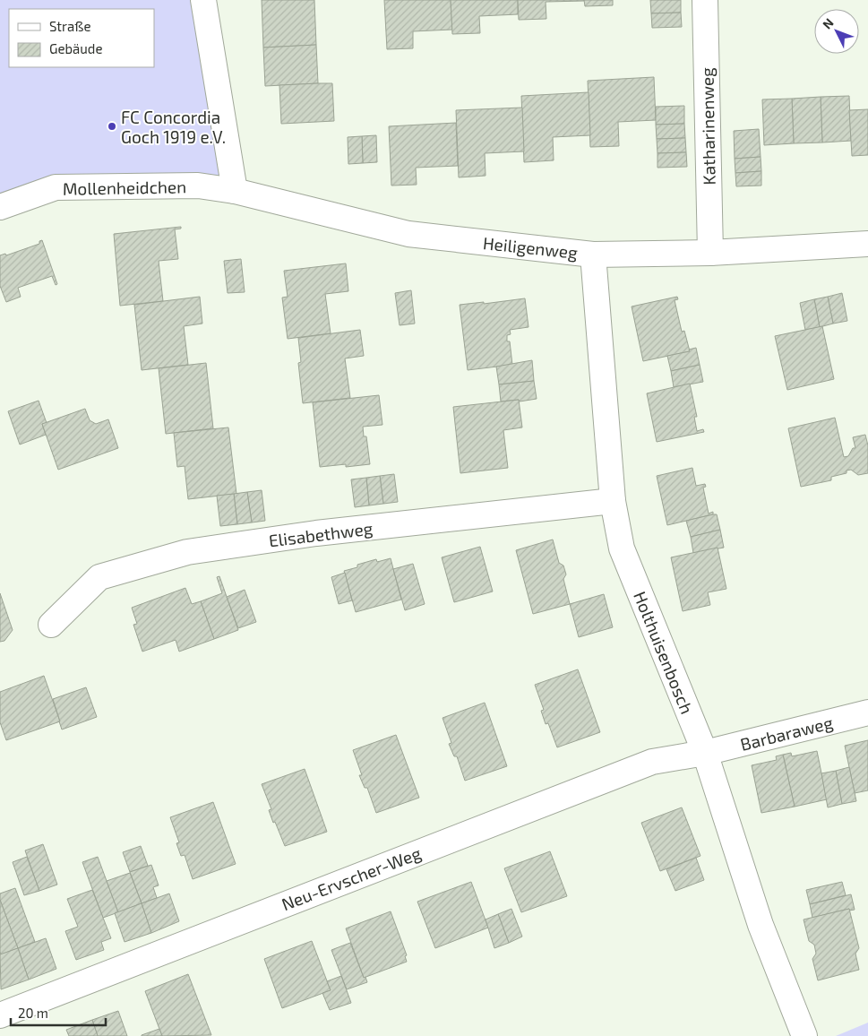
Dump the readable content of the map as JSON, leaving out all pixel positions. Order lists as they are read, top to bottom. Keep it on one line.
{"streets":{"street":["Katharinenweg","Mollenheidchen","Heiligenweg","Elisabethweg","Holthuisenbosch","Barbaraweg","Neu-Ervscher-Weg"]},"crossings":[["Katharinenweg","Heiligenweg"],["Mollenheidchen","Heiligenweg"],["Heiligenweg","Holthuisenbosch"],["Elisabethweg","Holthuisenbosch"],["Holthuisenbosch","Barbaraweg"],["Holthuisenbosch","Neu-Ervscher-Weg"],["Barbaraweg","Neu-Ervscher-Weg"]],"places":["FC Concordia Goch 1919 e.V."],"legend":["Straße","Gebäude"],"scale_bar":"20 m","north":"top left"}
